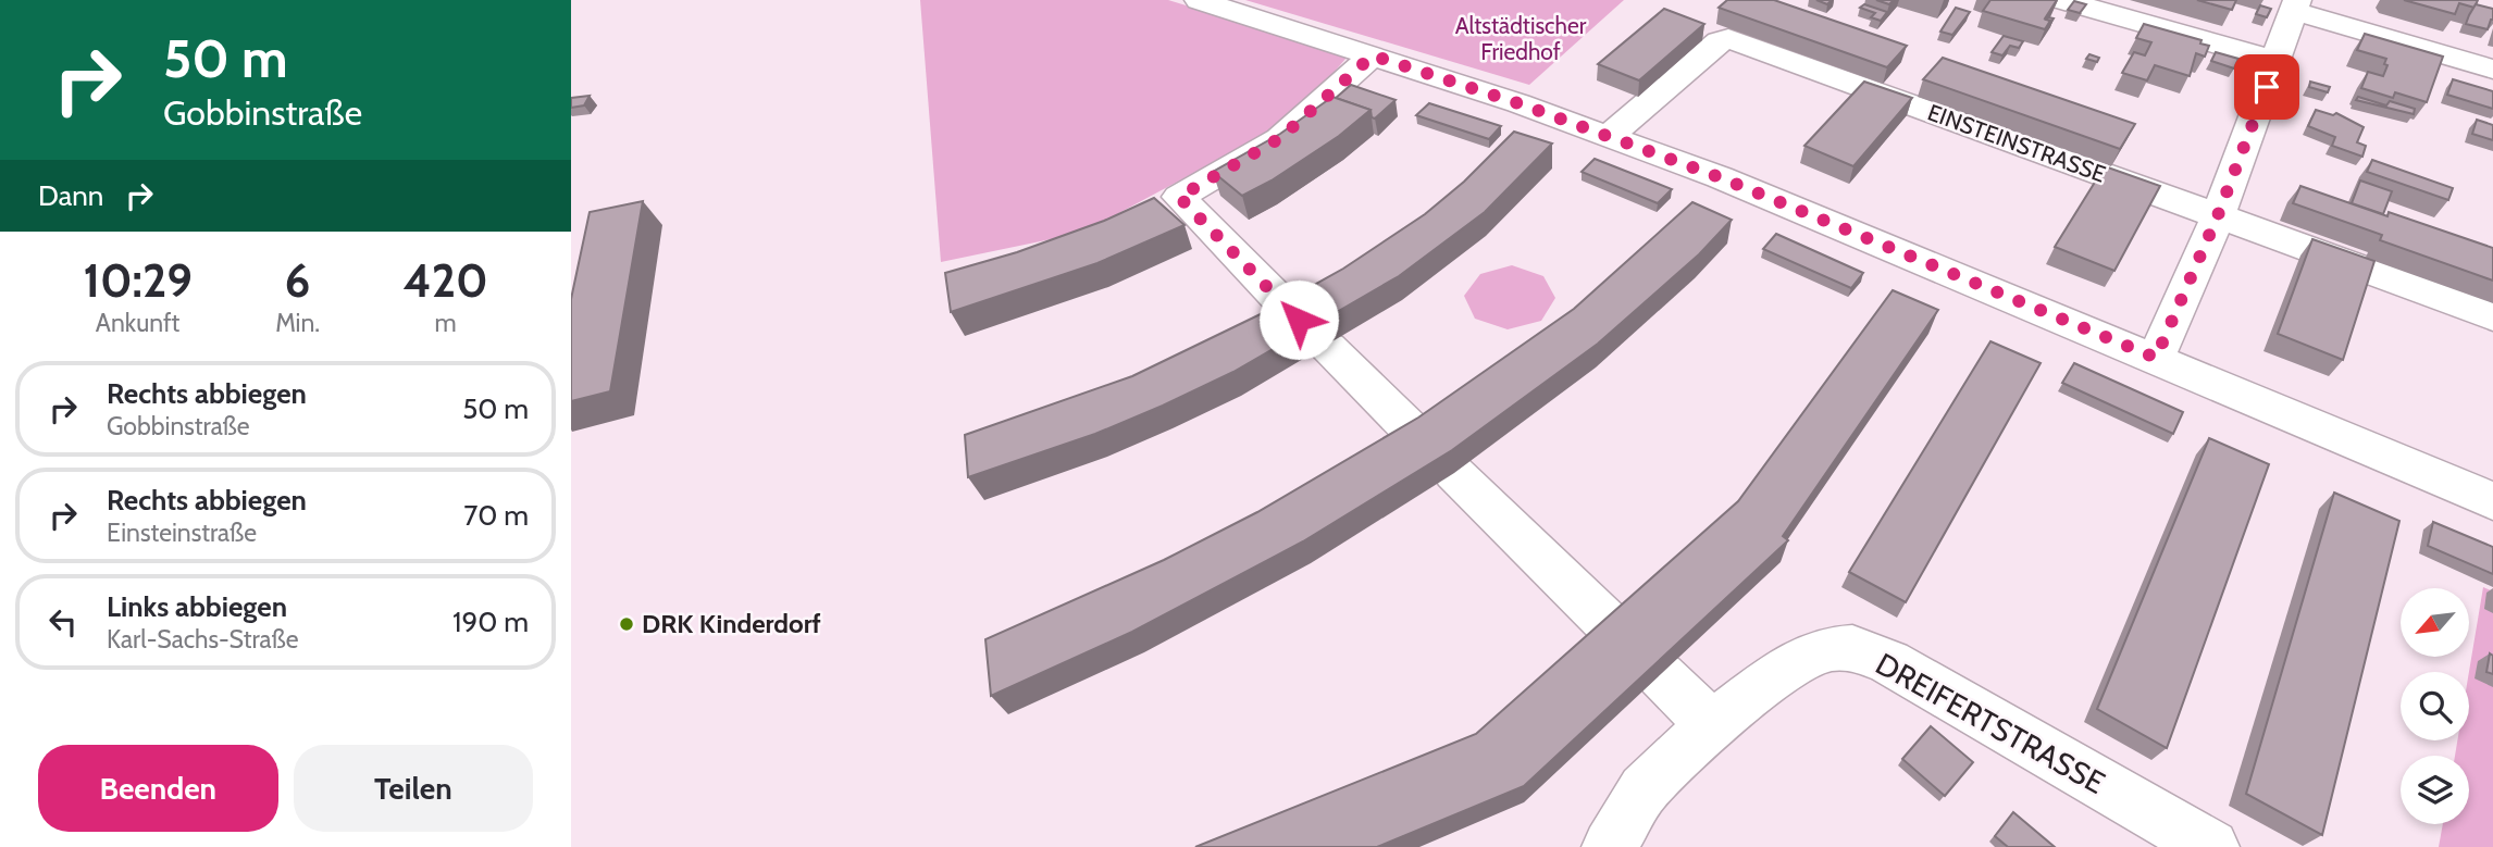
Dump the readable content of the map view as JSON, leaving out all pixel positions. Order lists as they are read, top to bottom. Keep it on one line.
{"streets":{"street":["EINSTEINSTRASSE","DREIFERTSTRASSE"]},"parks":["Altstädtischer Friedhof"],"places":["DRK Kinderdorf"],"north":"bottom left","page":{"turn":["50 m","Gobbinstraße"],"then":"Dann","eta":["10:29","Ankunft","6","Min.","420","m"],"list":[{"name":"Rechts abbiegen","note":"Gobbinstraße","value":"50 m"},{"name":"Rechts abbiegen","note":"Einsteinstraße","value":"70 m"},{"name":"Links abbiegen","note":"Karl-Sachs-Straße","value":"190 m"}],"buttons":["Beenden","Teilen"]}}
